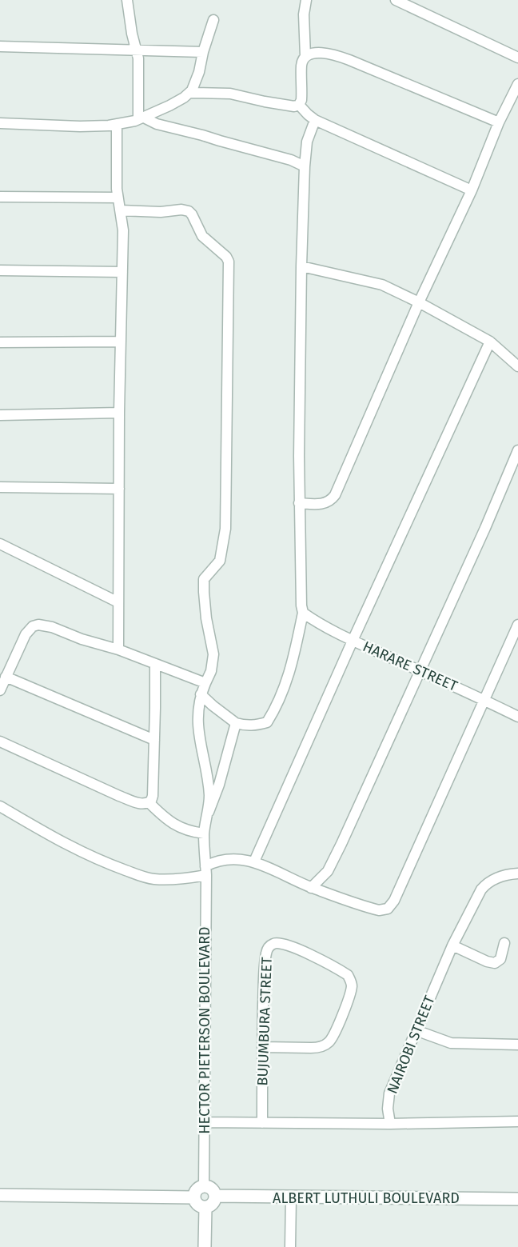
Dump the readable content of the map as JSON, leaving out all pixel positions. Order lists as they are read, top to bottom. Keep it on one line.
{"streets":{"street":["HARARE STREET","BUJUMBURA STREET","HECTOR PIETERSON BOULEVARD","NAIROBI STREET","ALBERT LUTHULI BOULEVARD"]},"crossings":[["HECTOR PIETERSON BOULEVARD","ALBERT LUTHULI BOULEVARD"]]}
